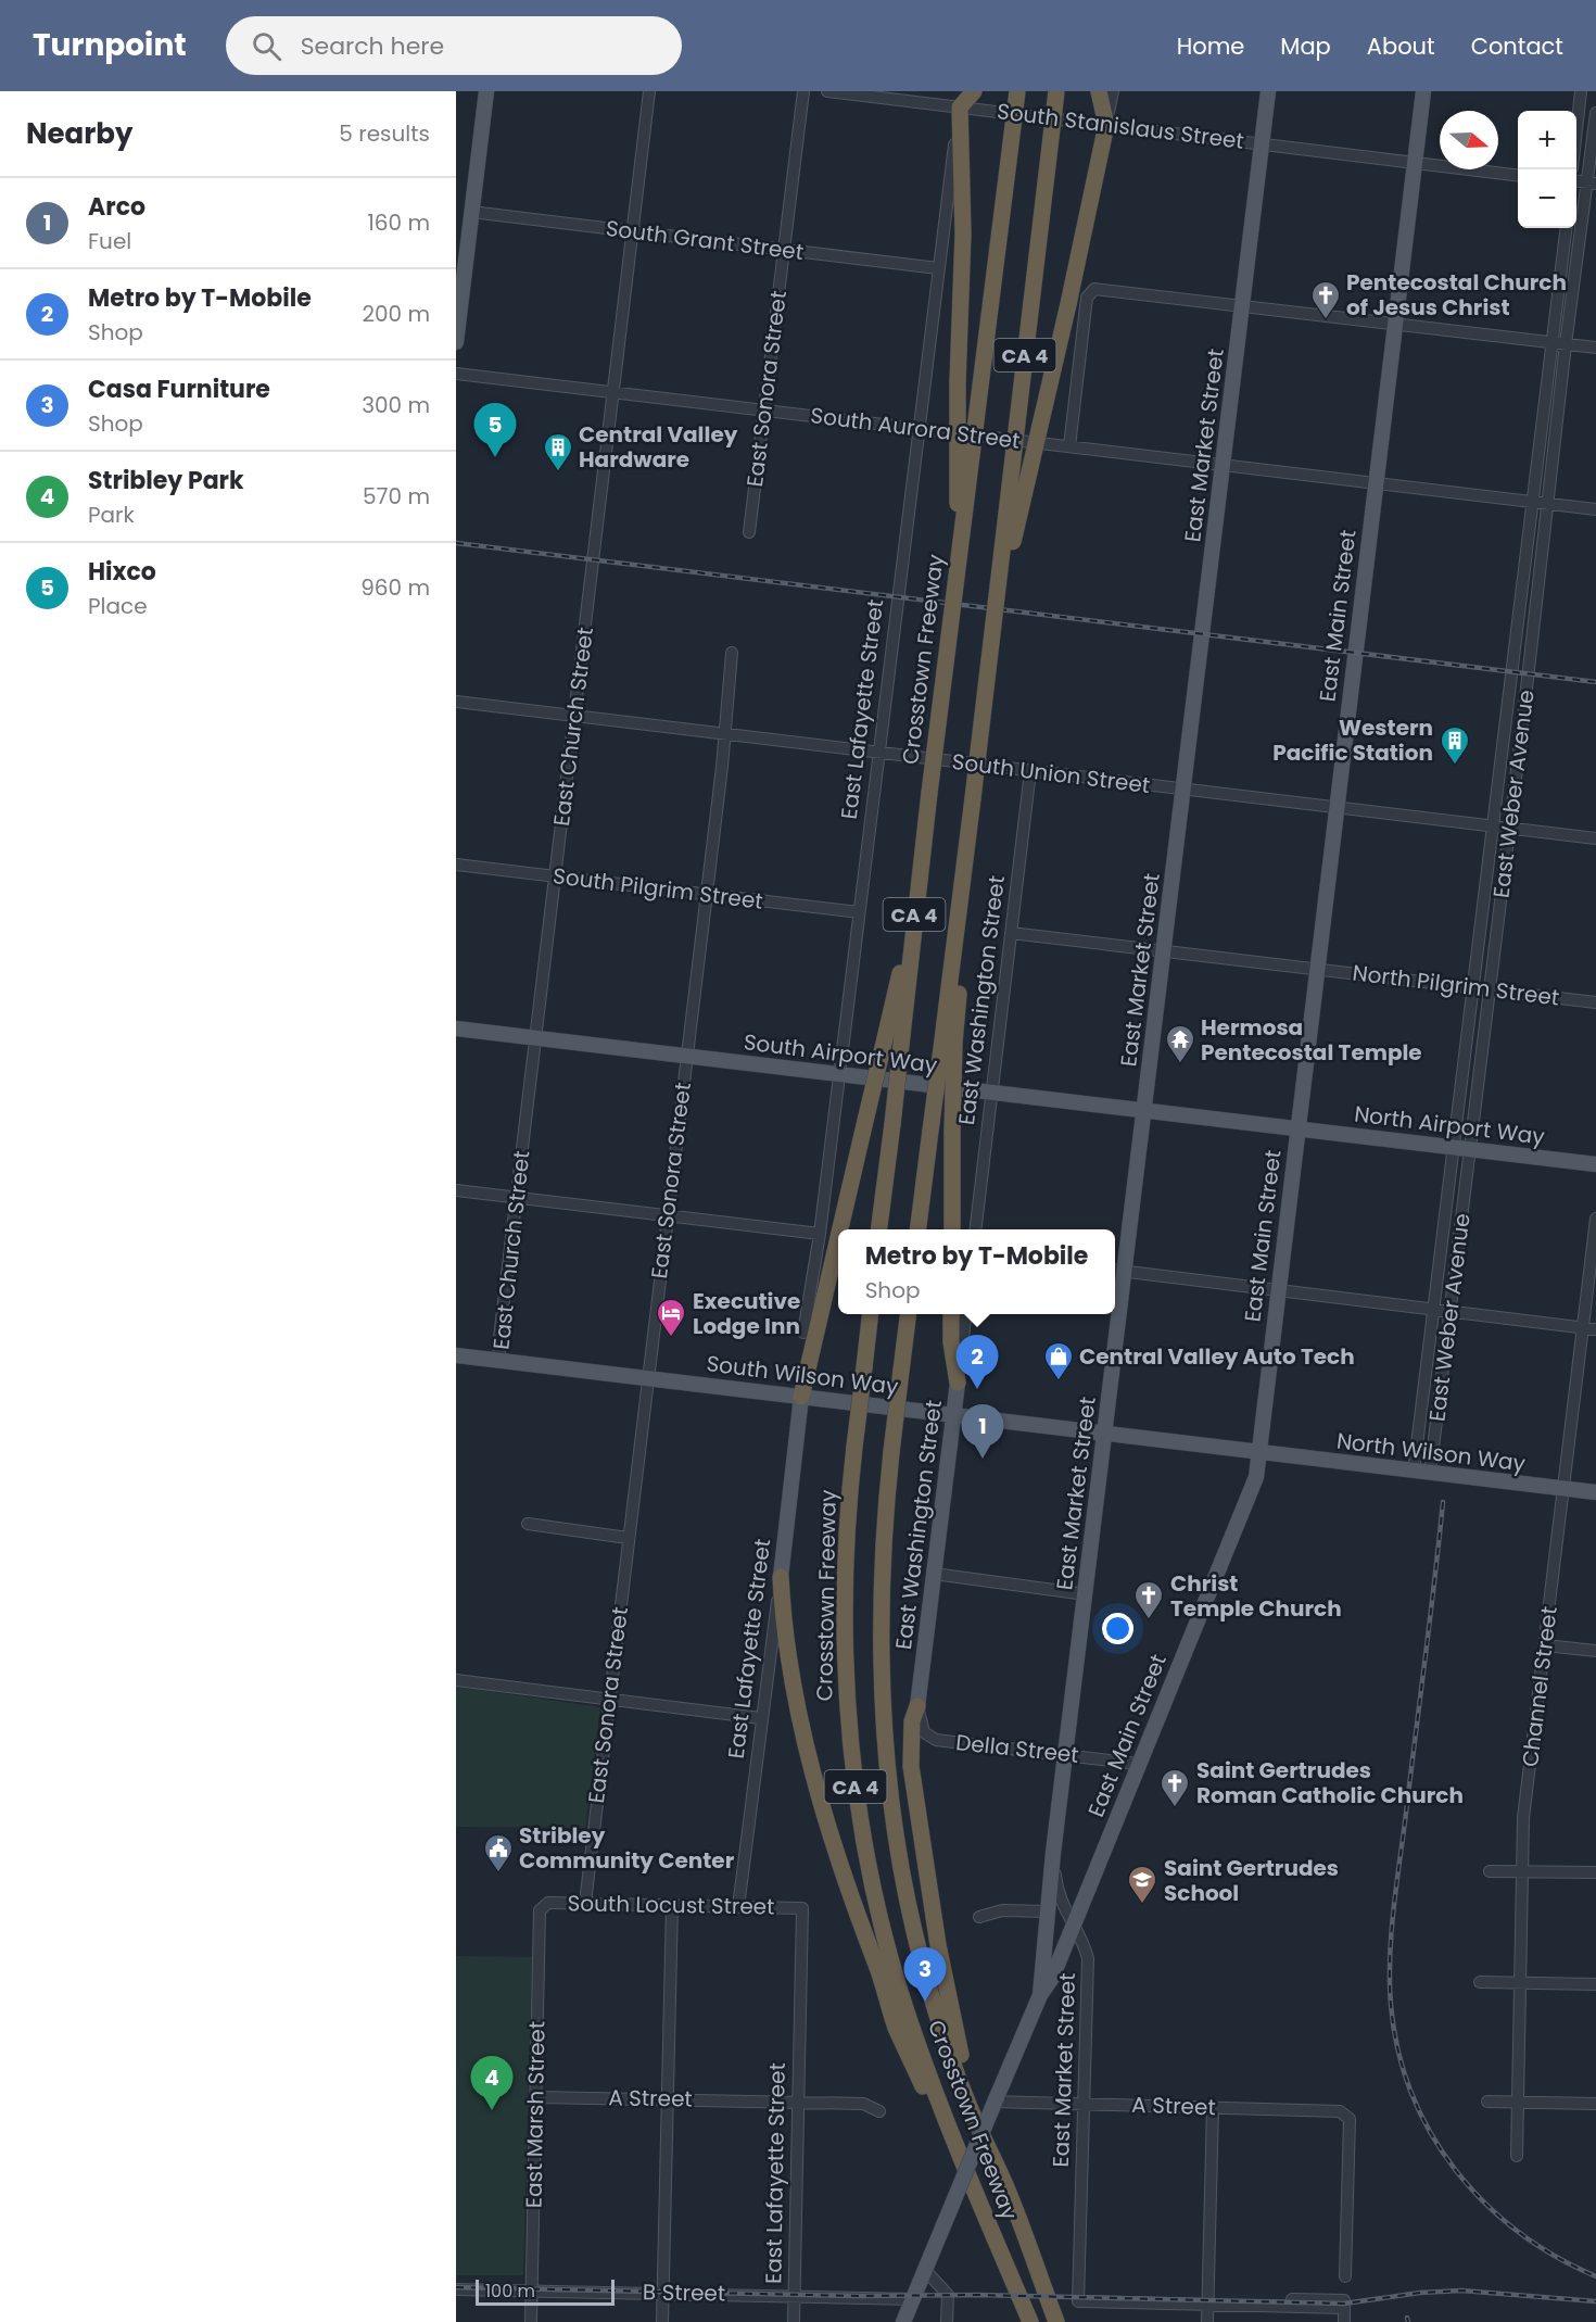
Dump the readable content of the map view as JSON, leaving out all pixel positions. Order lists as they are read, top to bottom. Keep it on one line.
{"streets":{"highway":["CA 4","Crosstown Freeway"],"main road":["East Market Street","East Main Street","East Lafayette Street","East Washington Street","South Airport Way","North Airport Way","South Wilson Way","North Wilson Way"],"street":["South Stanislaus Street","South Grant Street","East Sonora Street","South Aurora Street","East Church Street","South Union Street","East Weber Avenue","South Pilgrim Street","North Pilgrim Street","Channel Street","Della Street","South Locust Street","A Street","East Marsh Street","B Street"]},"crossings":[["South Stanislaus Street","East Market Street"],["South Stanislaus Street","East Main Street"],["South Stanislaus Street","East Lafayette Street"],["South Grant Street","East Sonora Street"],["South Grant Street","East Lafayette Street"],["South Grant Street","East Church Street"],["East Sonora Street","South Aurora Street"],["East Sonora Street","South Union Street"],["East Sonora Street","South Pilgrim Street"],["East Sonora Street","South Airport Way"],["East Sonora Street","South Wilson Way"],["East Sonora Street","South Locust Street"],["South Aurora Street","East Market Street"],["South Aurora Street","East Main Street"],["South Aurora Street","East Lafayette Street"],["South Aurora Street","East Church Street"],["South Aurora Street","East Weber Avenue"],["East Market Street","East Main Street"],["East Market Street","South Union Street"],["East Market Street","South Airport Way"],["East Market Street","South Wilson Way"],["East Market Street","Della Street"],["East Market Street","A Street"],["East Main Street","South Union Street"],["East Main Street","North Pilgrim Street"],["East Main Street","South Airport Way"],["East Main Street","North Airport Way"],["East Main Street","South Wilson Way"],["East Main Street","North Wilson Way"],["East Main Street","Della Street"],["East Main Street","A Street"],["East Main Street","B Street"],["East Lafayette Street","South Union Street"],["East Lafayette Street","South Pilgrim Street"],["East Lafayette Street","South Airport Way"],["East Lafayette Street","South Wilson Way"],["East Lafayette Street","South Locust Street"],["East Lafayette Street","A Street"],["East Lafayette Street","B Street"],["East Church Street","South Union Street"],["East Church Street","South Pilgrim Street"],["East Church Street","South Airport Way"],["East Church Street","South Wilson Way"],["South Union Street","East Weber Avenue"],["South Union Street","East Washington Street"],["East Weber Avenue","North Pilgrim Street"],["East Weber Avenue","North Airport Way"],["East Weber Avenue","North Wilson Way"],["East Washington Street","South Airport Way"],["East Washington Street","South Wilson Way"],["East Washington Street","Della Street"],["South Airport Way","North Airport Way"],["South Wilson Way","North Wilson Way"],["North Wilson Way","Channel Street"],["South Locust Street","East Marsh Street"],["A Street","East Marsh Street"],["East Marsh Street","B Street"]],"places":{"church":["Pentecostal Church of Jesus Christ","Christ Temple Church","Saint Gertrudes Roman Catholic Church"],"building":["Central Valley Hardware","Western Pacific Station"],"temple":["Hermosa Pentecostal Temple"],"hotel":["Executive Lodge Inn"],"shop":["Central Valley Auto Tech"],"public building":["Stribley Community Center"],"school or university":["Saint Gertrudes School"]},"scale_bar":"100 m","north":"right","page":{"header":"Turnpoint","search":"Search here","nav":["Home","Map","About","Contact"],"heading":["Nearby","5 results"],"map_buttons":["+","−"],"list":[{"mark":"1","name":"Arco","note":"Fuel","value":"160 m"},{"mark":"2","name":"Metro by T-Mobile","note":"Shop","value":"200 m"},{"mark":"3","name":"Casa Furniture","note":"Shop","value":"300 m"},{"mark":"4","name":"Stribley Park","note":"Park","value":"570 m"},{"mark":"5","name":"Hixco","note":"Place","value":"960 m"}],"pins":["5","2","1","3","4"],"popup":["Metro by T-Mobile","Shop"],"scale":"100 m"}}
